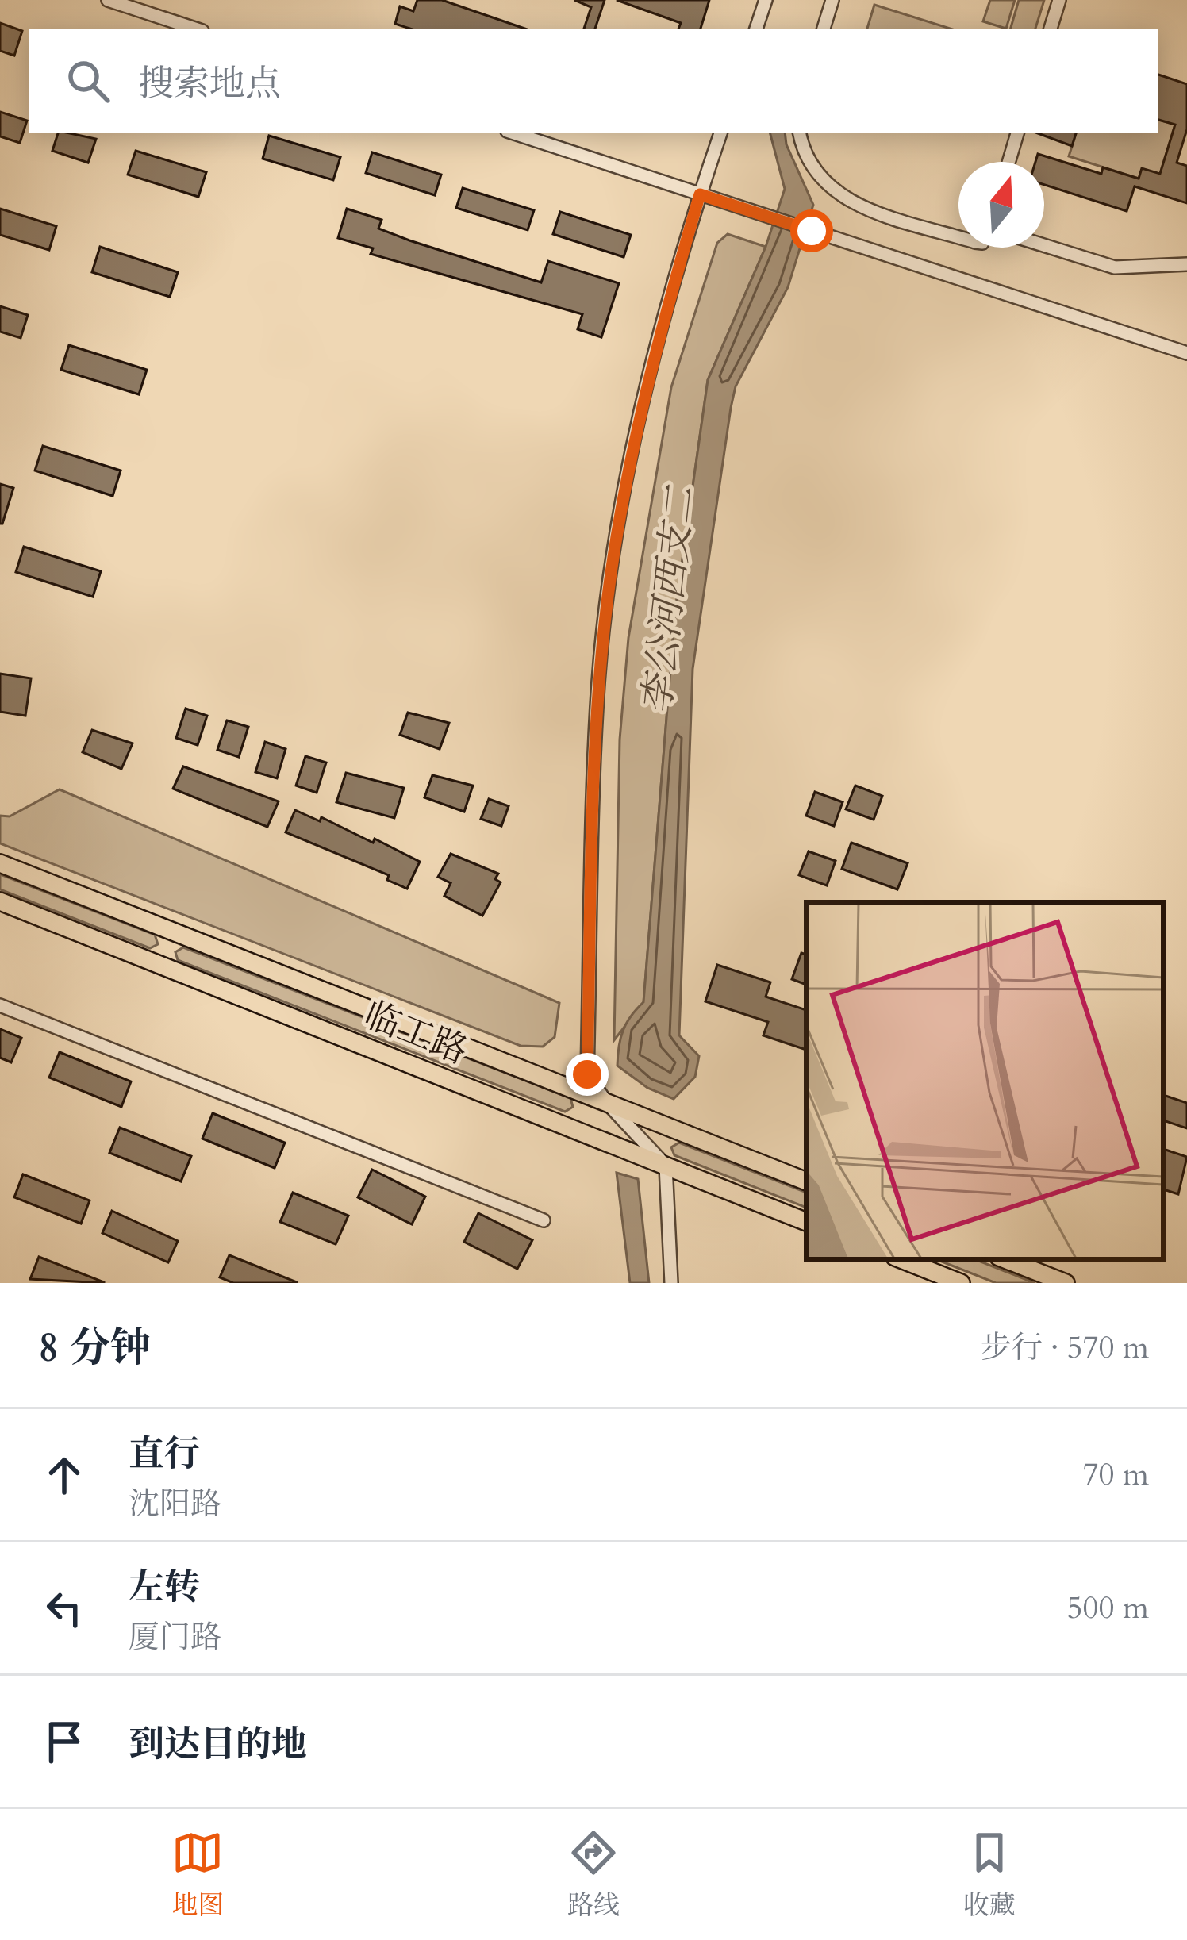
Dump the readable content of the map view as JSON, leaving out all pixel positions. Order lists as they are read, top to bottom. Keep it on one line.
{"streets":{"main road":["临工路"]},"water":["李公河西支二"],"north":"top","page":{"search":"搜索地点","heading":["8 分钟","步行 · 570 m"],"list":[["直行","沈阳路","70 m"],["左转","厦门路","500 m"],"到达目的地"],"nav":["地图","路线","收藏"]}}
